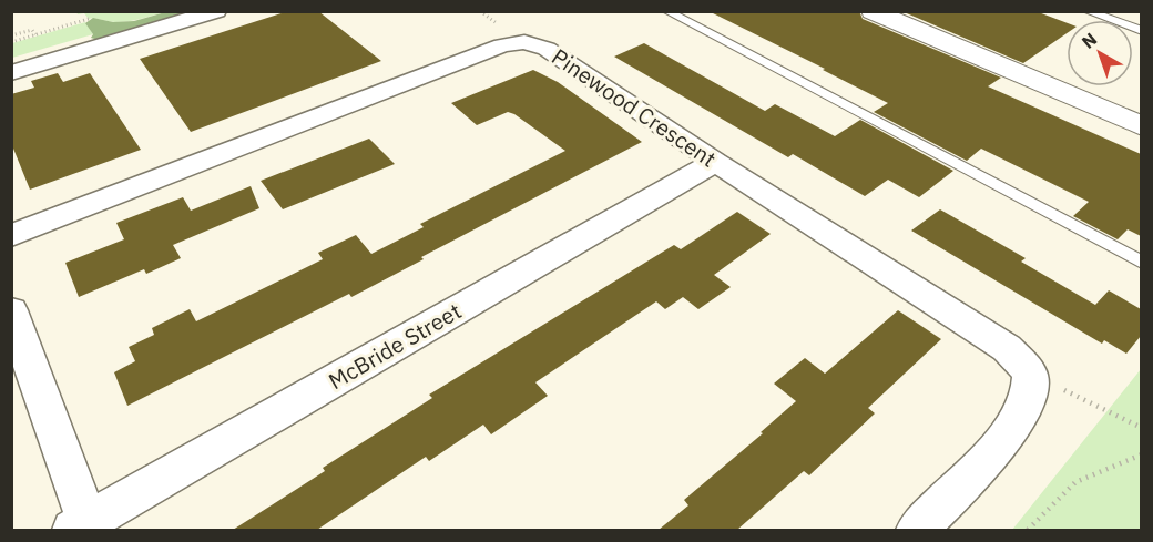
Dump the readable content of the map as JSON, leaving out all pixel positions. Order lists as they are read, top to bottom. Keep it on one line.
{"streets":{"street":["Pinewood Crescent","McBride Street"]},"crossings":[["Pinewood Crescent","McBride Street"]],"north":"top left"}
